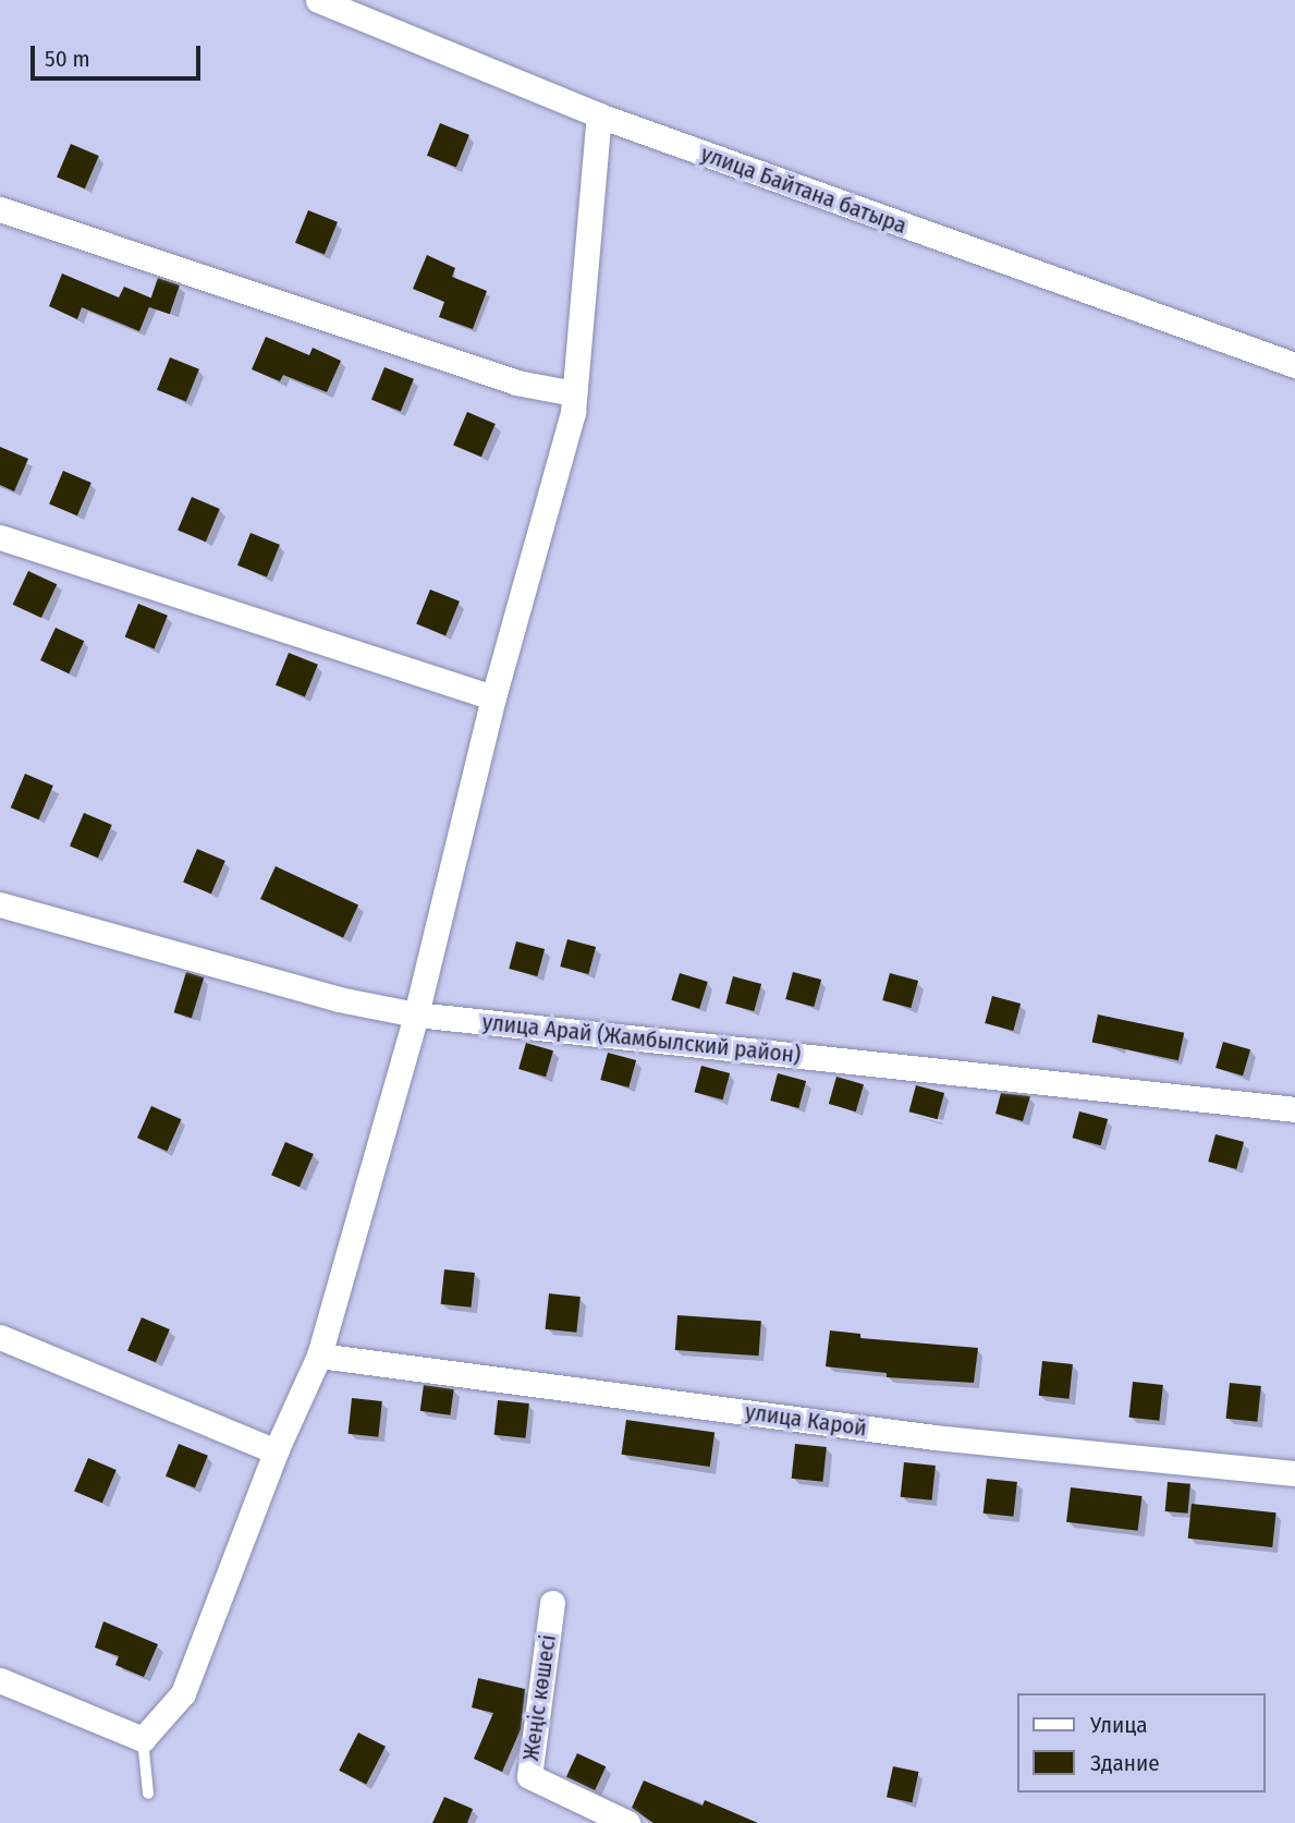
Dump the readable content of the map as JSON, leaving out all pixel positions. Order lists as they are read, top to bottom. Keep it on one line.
{"streets":{"street":["улица Байтана батыра","улица Арай (Жамбылский район)","улица Карой","Жеңіс көшесі"]},"legend":["Улица","Здание"],"scale_bar":"50 m"}
